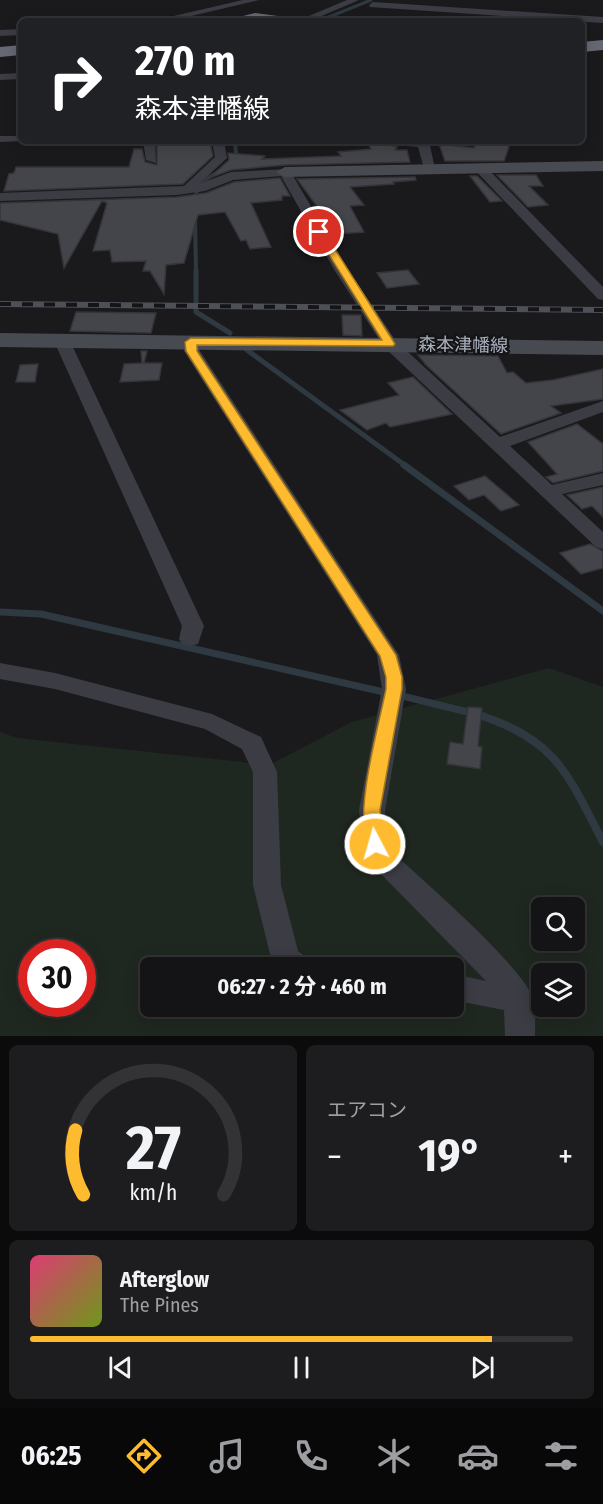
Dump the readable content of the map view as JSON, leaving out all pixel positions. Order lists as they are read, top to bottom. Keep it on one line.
{"streets":{"main road":["森本津幡線"]},"page":{"turn":["270 m","森本津幡線"],"limit":"30","trip":"06:27 · 2 分 · 460 m","tile":"エアコン","heat":["−","19°","+"],"song":["Afterglow","The Pines"],"tabs":"06:25","gauge":["27","km/h"]}}
